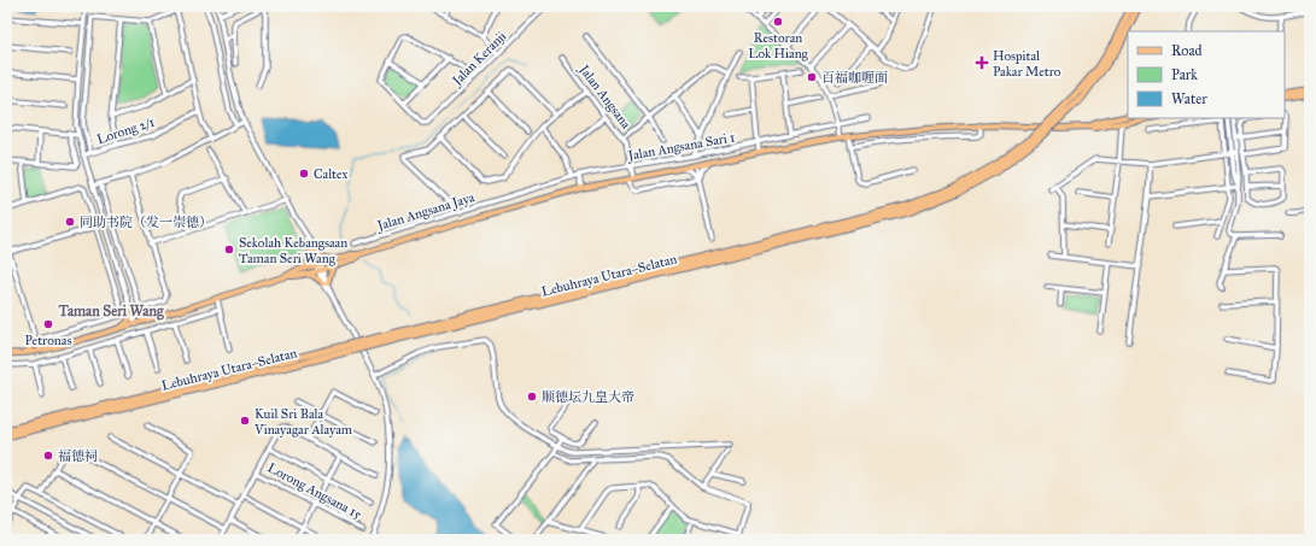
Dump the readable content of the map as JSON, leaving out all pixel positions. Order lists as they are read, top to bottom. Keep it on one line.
{"streets":{"highway":["Lebuhraya Utara–Selatan"],"street":["Jalan Keranji","Jalan Angsana","Lorong 2/1","Jalan Angsana Sari 1","Jalan Angsana Jaya","Lorong Angsana 15"]},"crossings":[["Jalan Angsana","Jalan Angsana Sari 1"],["Jalan Angsana Sari 1","Jalan Angsana Jaya"]],"districts":["Taman Seri Wang"],"places":{"other":["Restoran Lok Hiang","百福咖喱面","Caltex","同助书院（发一崇德）","Sekolah Kebangsaan Taman Seri Wang","Petronas","顺德坛九皇大帝","Kuil Sri Bala Vinayagar Alayam","福德祠"],"health":["Hospital Pakar Metro"]},"legend":["Road","Park","Water"]}
